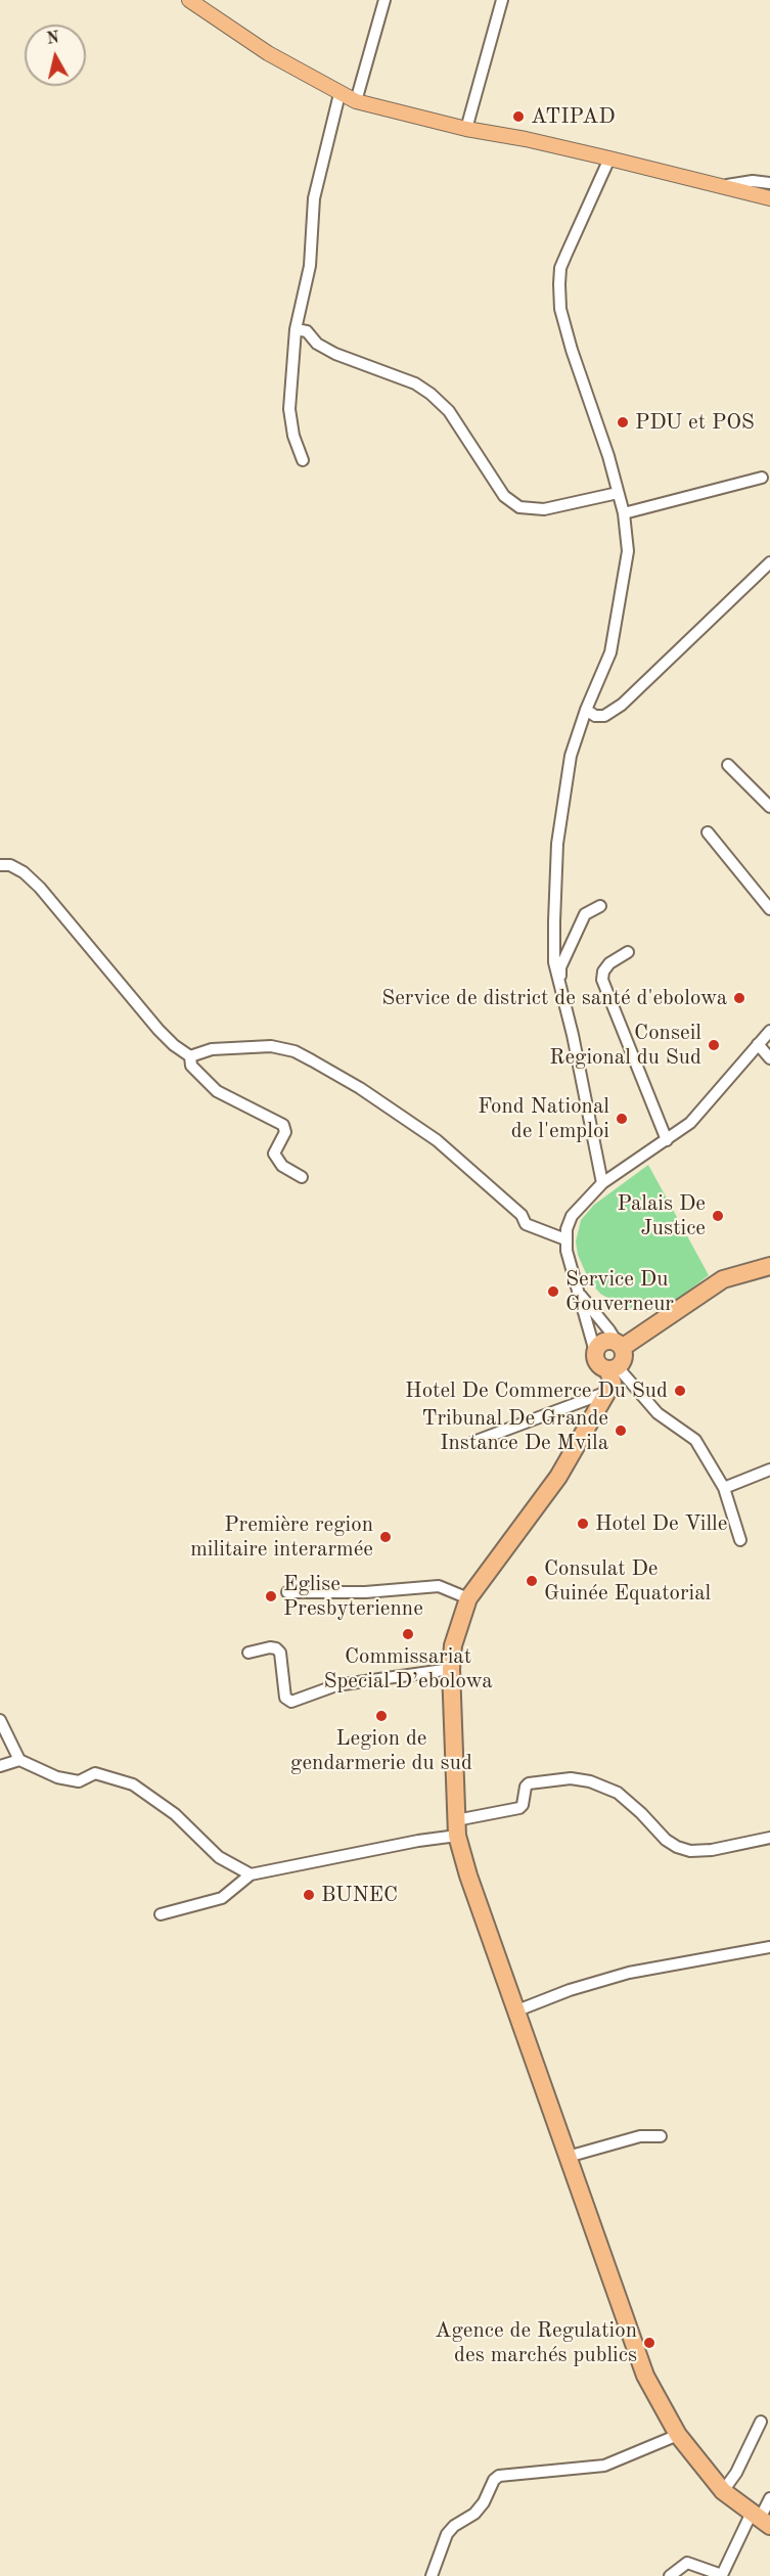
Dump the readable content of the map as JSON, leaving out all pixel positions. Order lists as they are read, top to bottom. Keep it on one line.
{"places":["ATIPAD","PDU et POS","Service de district de santé d'ebolowa","Conseil Regional du Sud","Fond National de l'emploi","Palais De Justice","Service Du Gouverneur","Hotel De Commerce Du Sud","Tribunal De Grande Instance De Mvila","Hotel De Ville","Première region militaire interarmée","Consulat De Guinée Equatorial","Eglise Presbyterienne","Commissariat Special D’ebolowa","Legion de gendarmerie du sud","BUNEC","Agence de Regulation des marchés publics"],"north":"top"}
